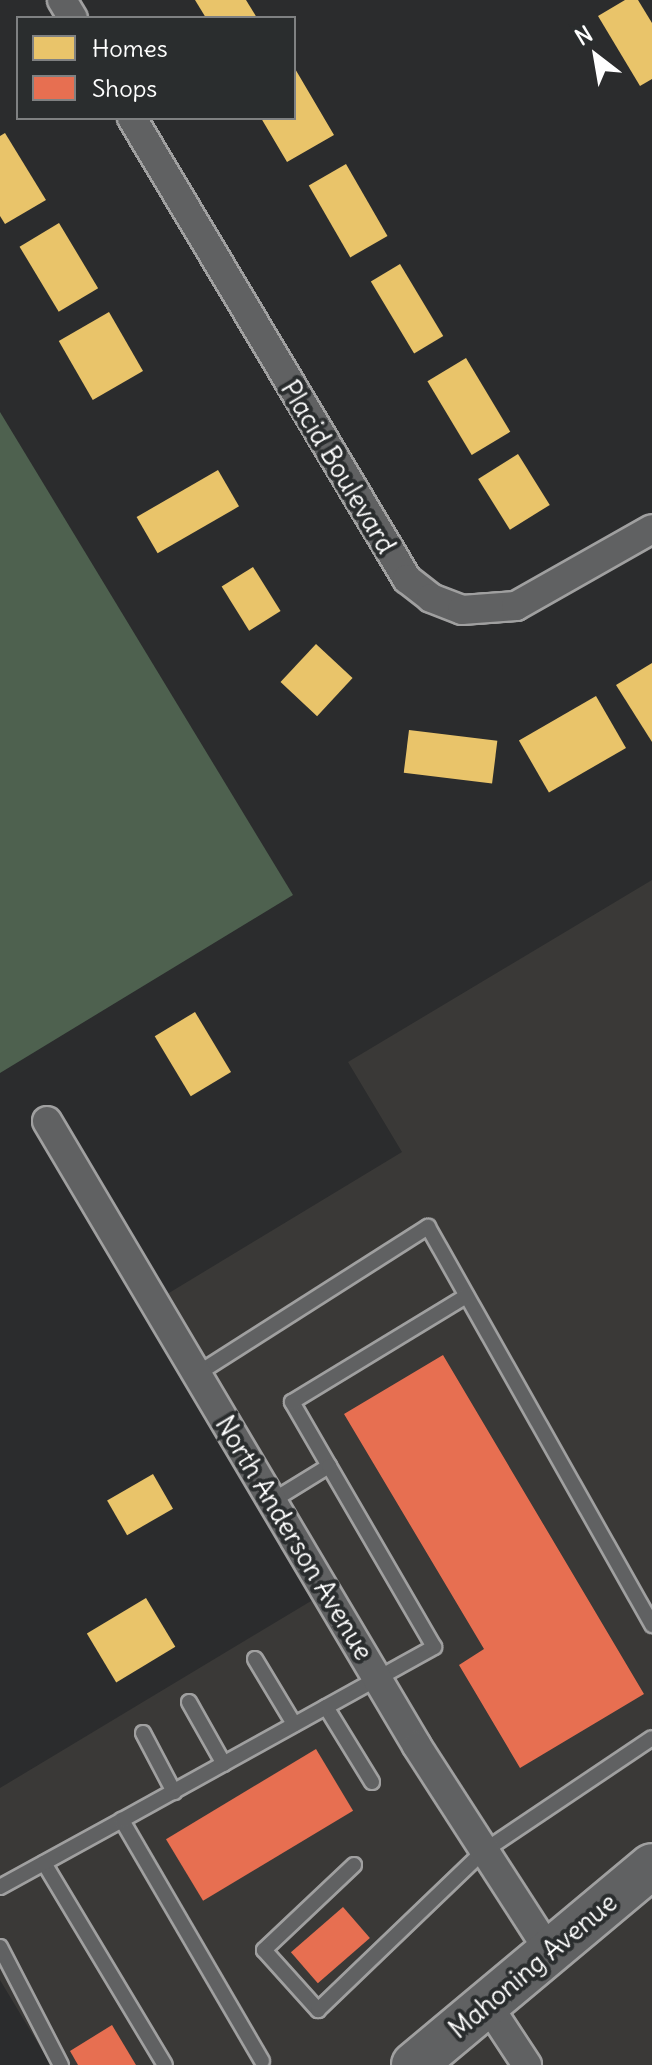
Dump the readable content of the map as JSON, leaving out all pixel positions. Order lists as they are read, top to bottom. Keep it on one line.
{"streets":{"main road":["Mahoning Avenue"],"street":["Placid Boulevard","North Anderson Avenue"]},"crossings":[["North Anderson Avenue","Mahoning Avenue"]],"legend":["Homes","Shops"],"north":"top left"}
